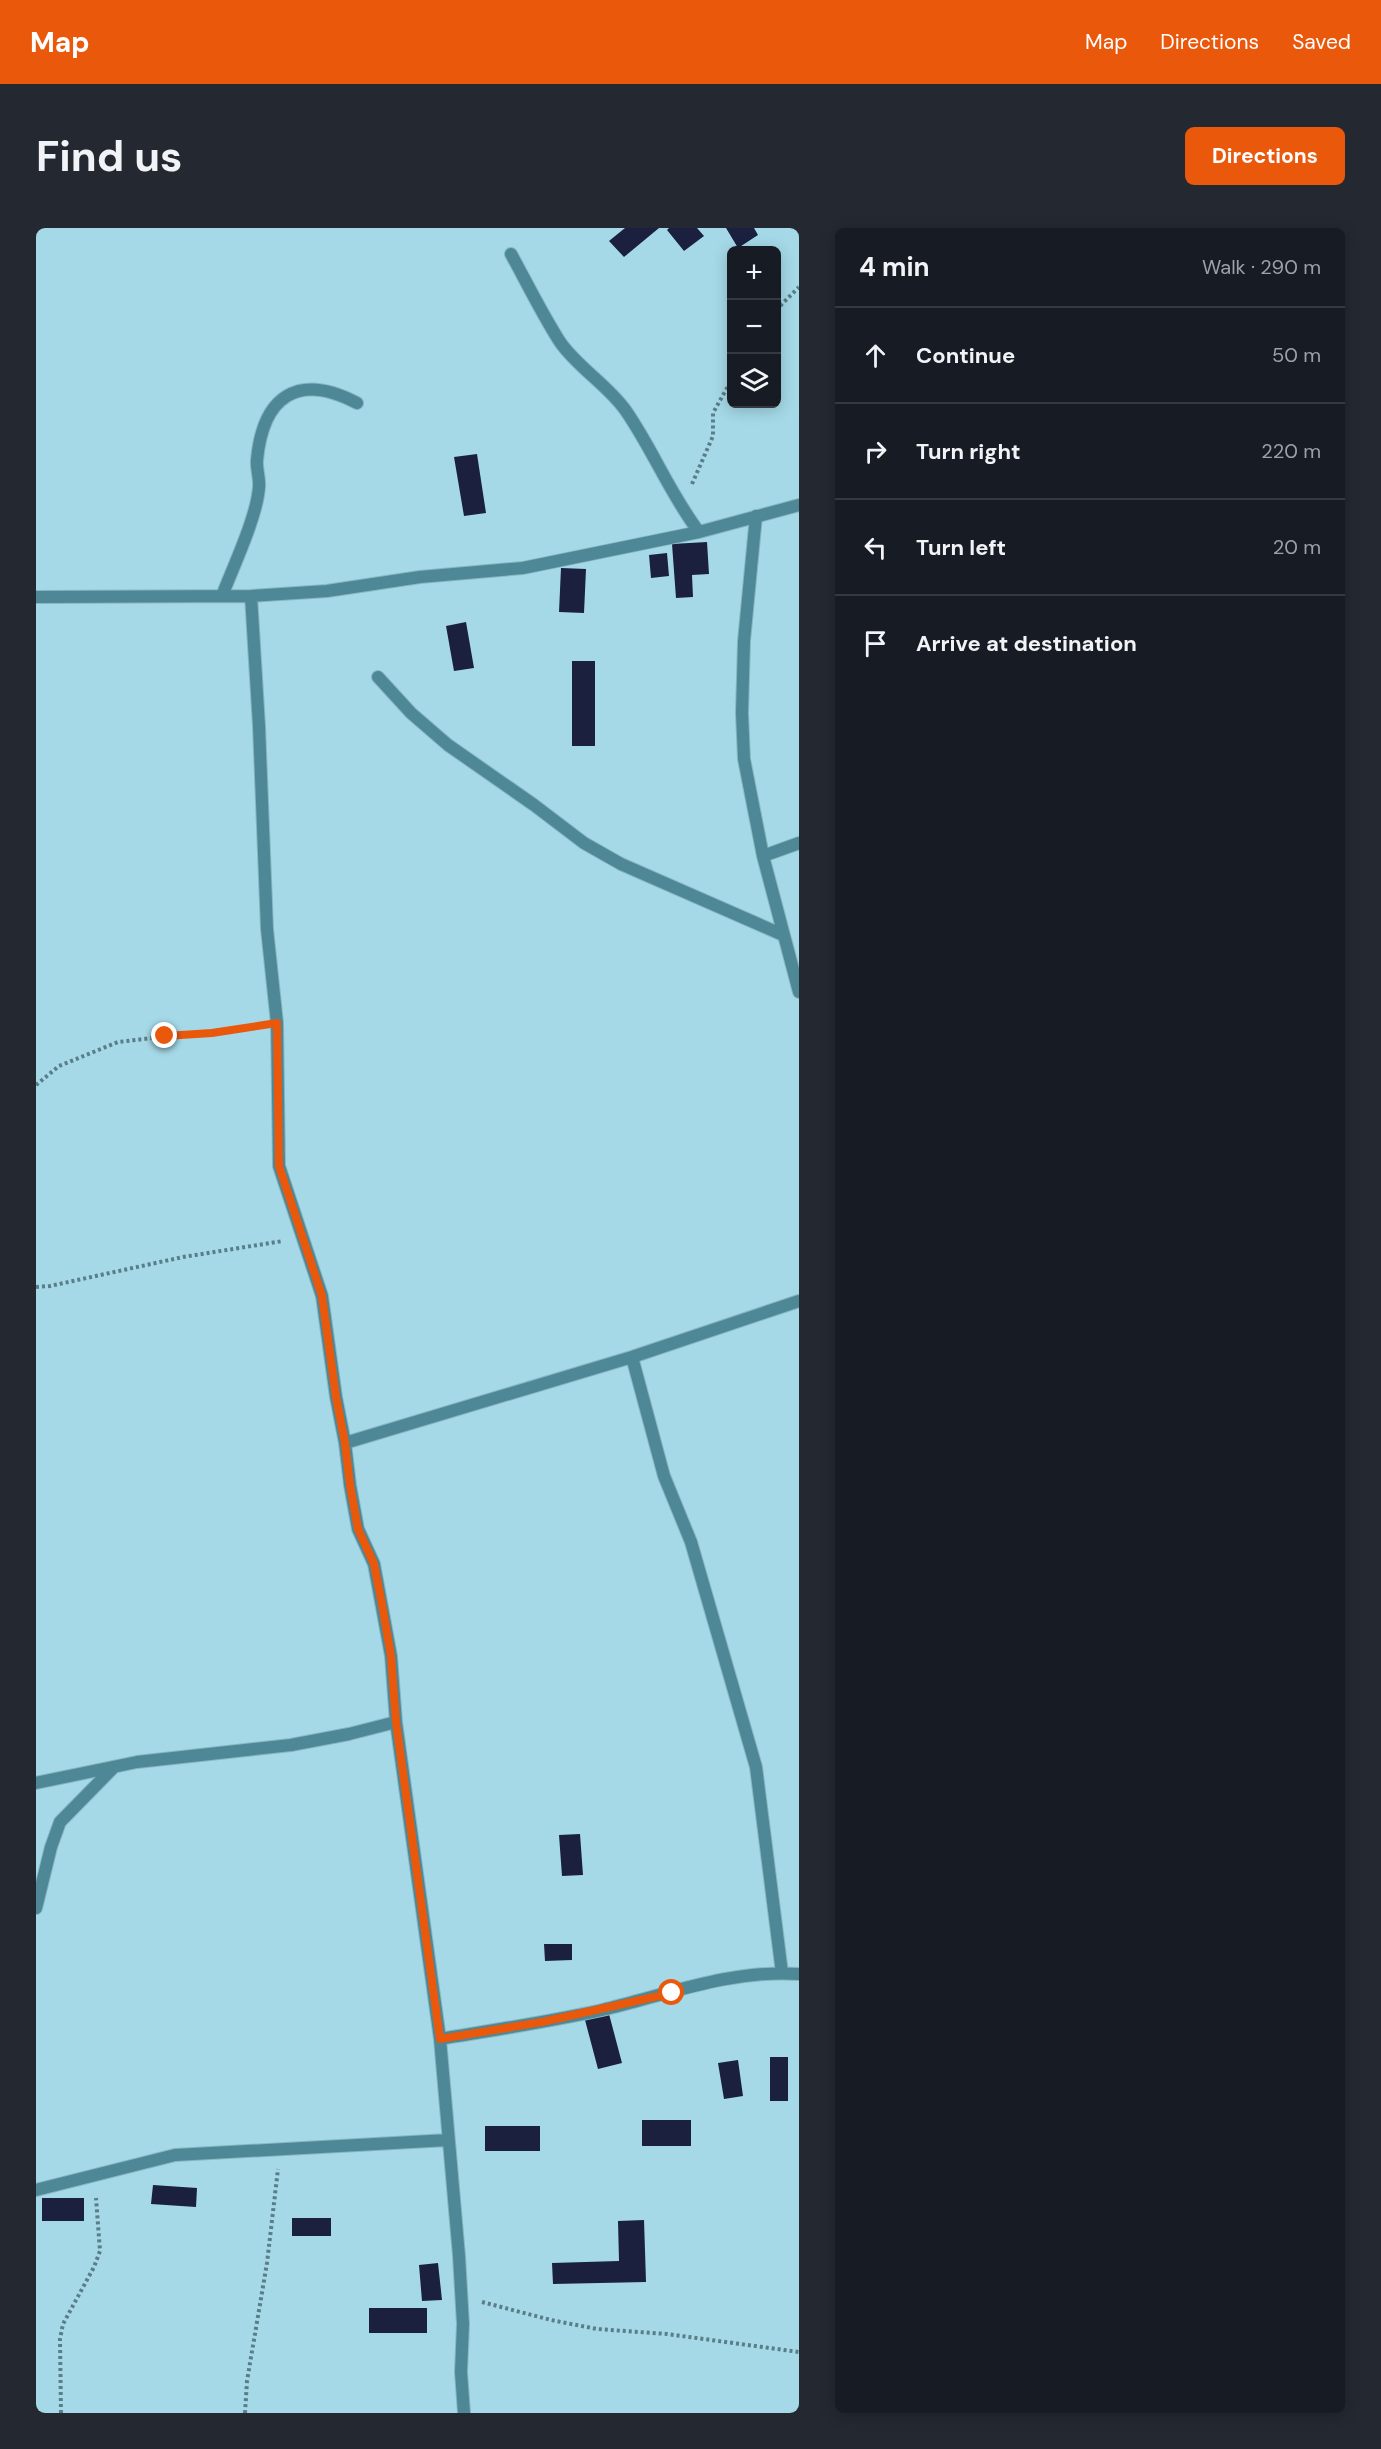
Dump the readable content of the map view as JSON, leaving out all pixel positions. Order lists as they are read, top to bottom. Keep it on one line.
{"page":{"header":"Map","nav":["Map","Directions","Saved"],"buttons":"Directions","title":"Find us","heading":["4 min","Walk · 290 m"],"map_buttons":["+","−"],"list":[["Continue","50 m"],["Turn right","220 m"],["Turn left","20 m"],"Arrive at destination"]}}
